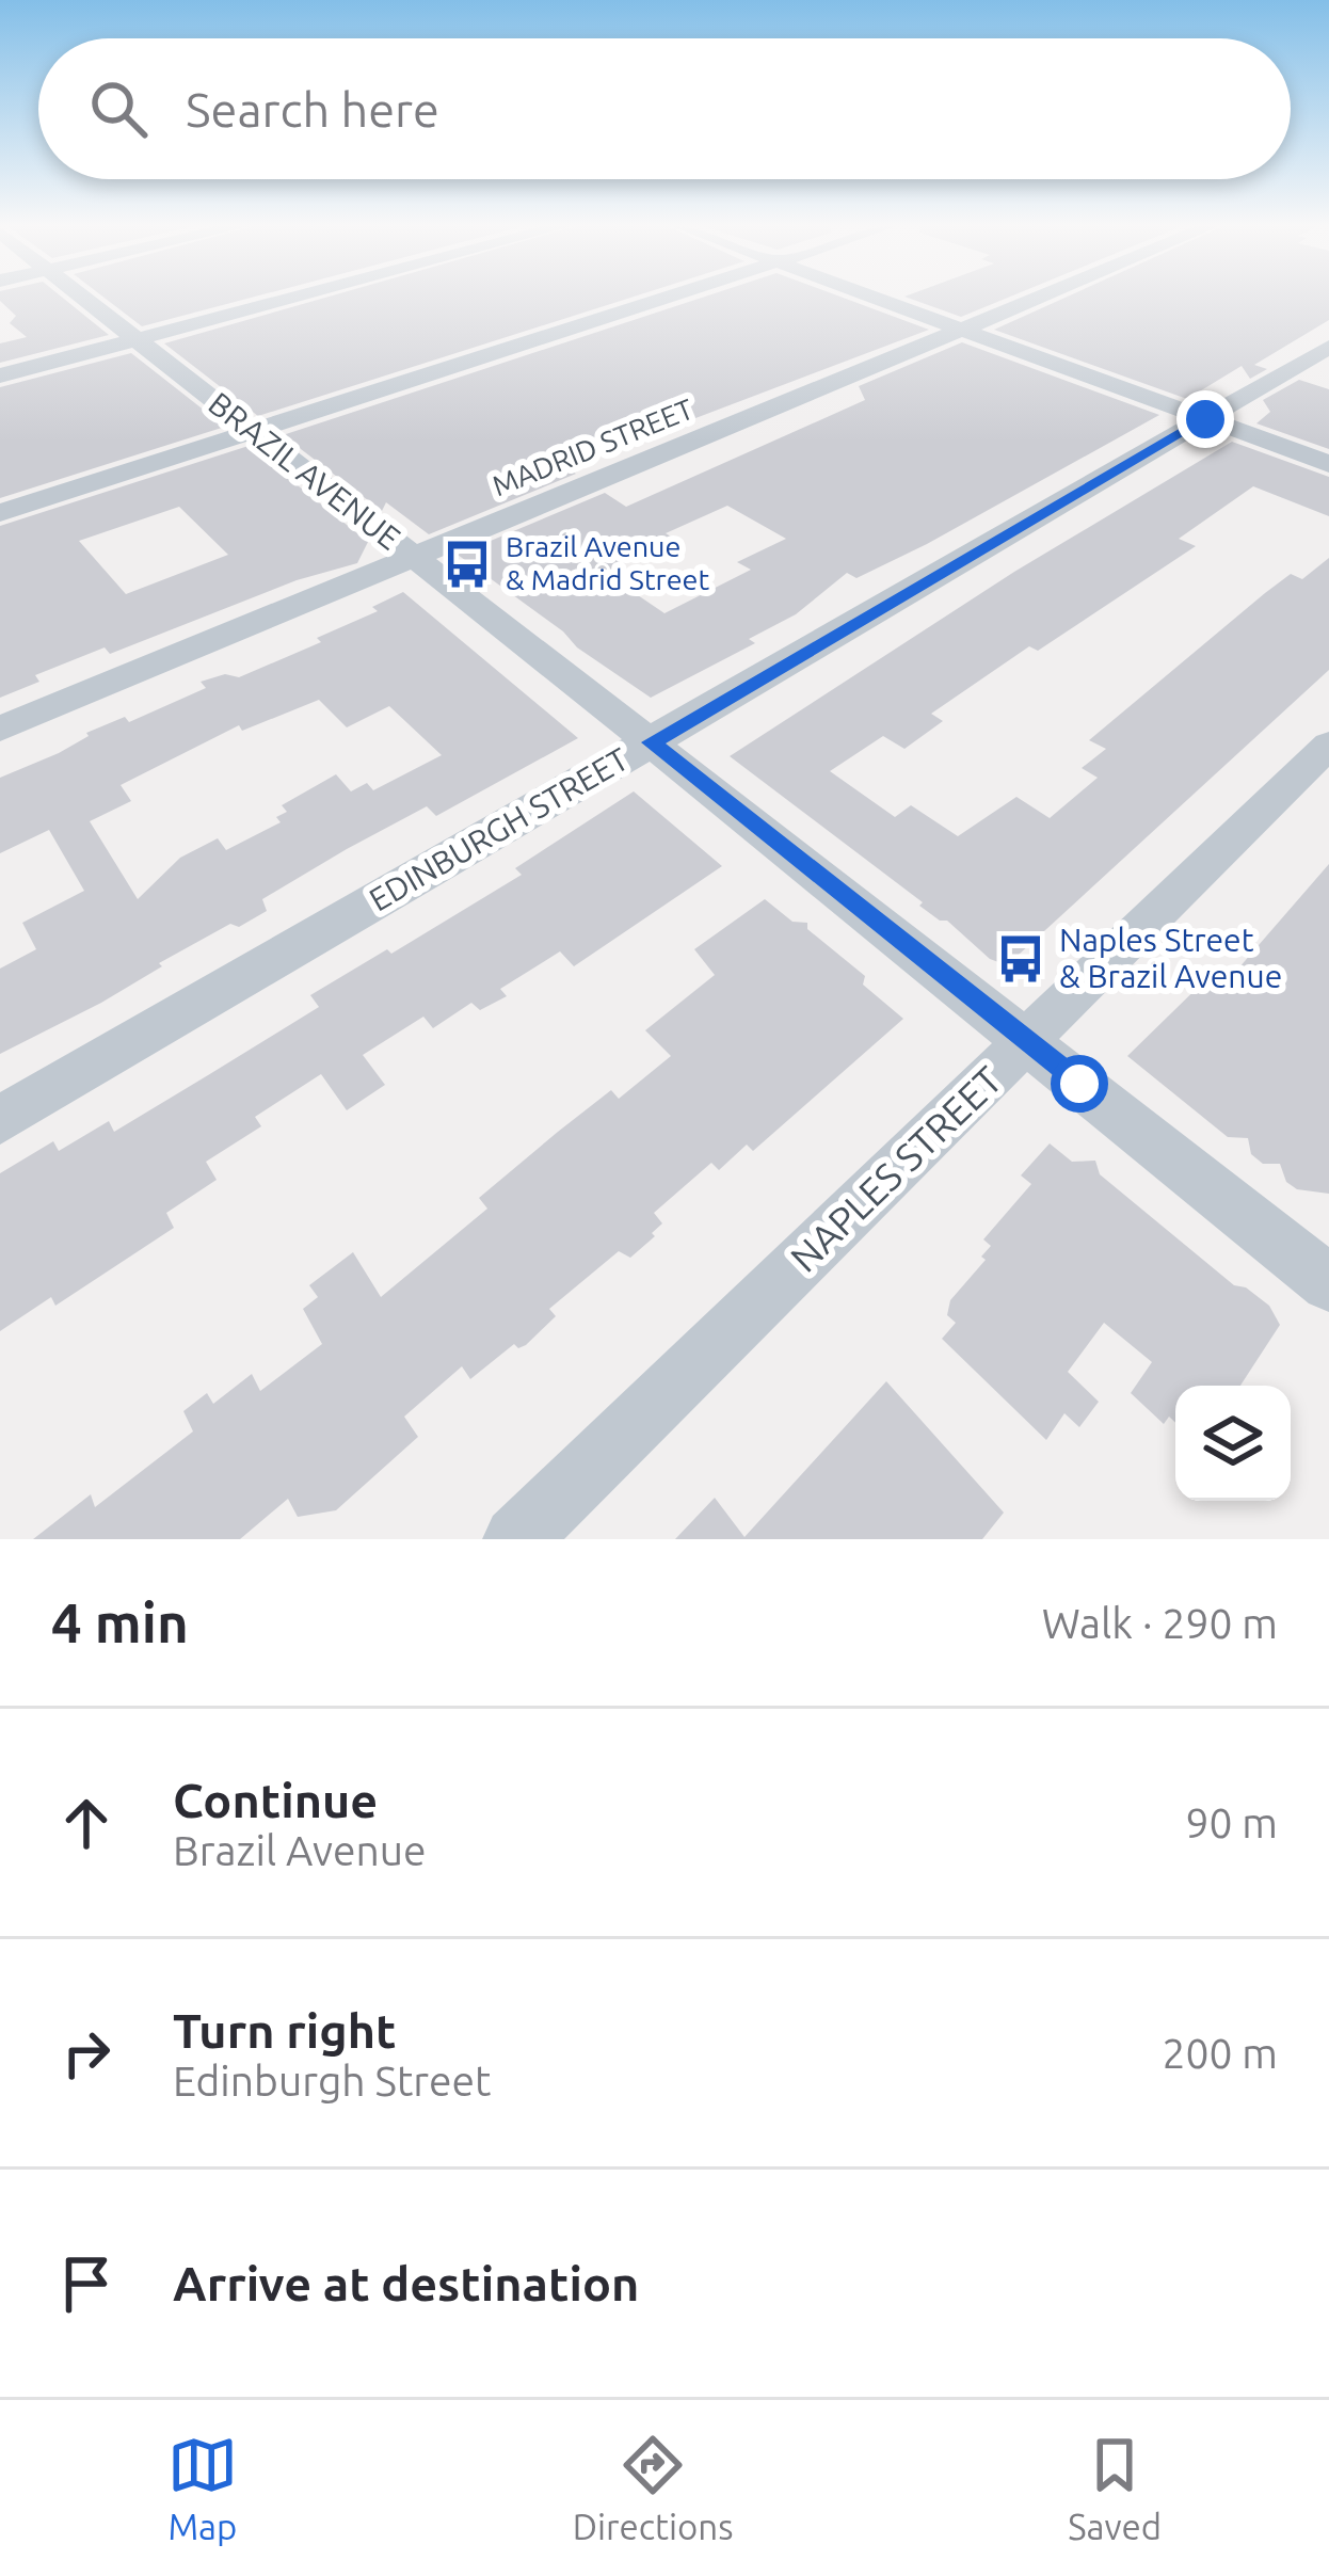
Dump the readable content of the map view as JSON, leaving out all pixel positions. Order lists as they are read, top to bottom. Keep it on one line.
{"streets":{"street":["MADRID STREET","BRAZIL AVENUE","EDINBURGH STREET","NAPLES STREET"]},"crossings":[["MADRID STREET","BRAZIL AVENUE"],["BRAZIL AVENUE","EDINBURGH STREET"],["BRAZIL AVENUE","NAPLES STREET"]],"places":{"bus stop":["Brazil Avenue & Madrid Street","Naples Street & Brazil Avenue"]},"page":{"search":"Search here","heading":["4 min","Walk · 290 m"],"list":[["Continue","Brazil Avenue","90 m"],["Turn right","Edinburgh Street","200 m"],"Arrive at destination"],"nav":["Map","Directions","Saved"]}}
